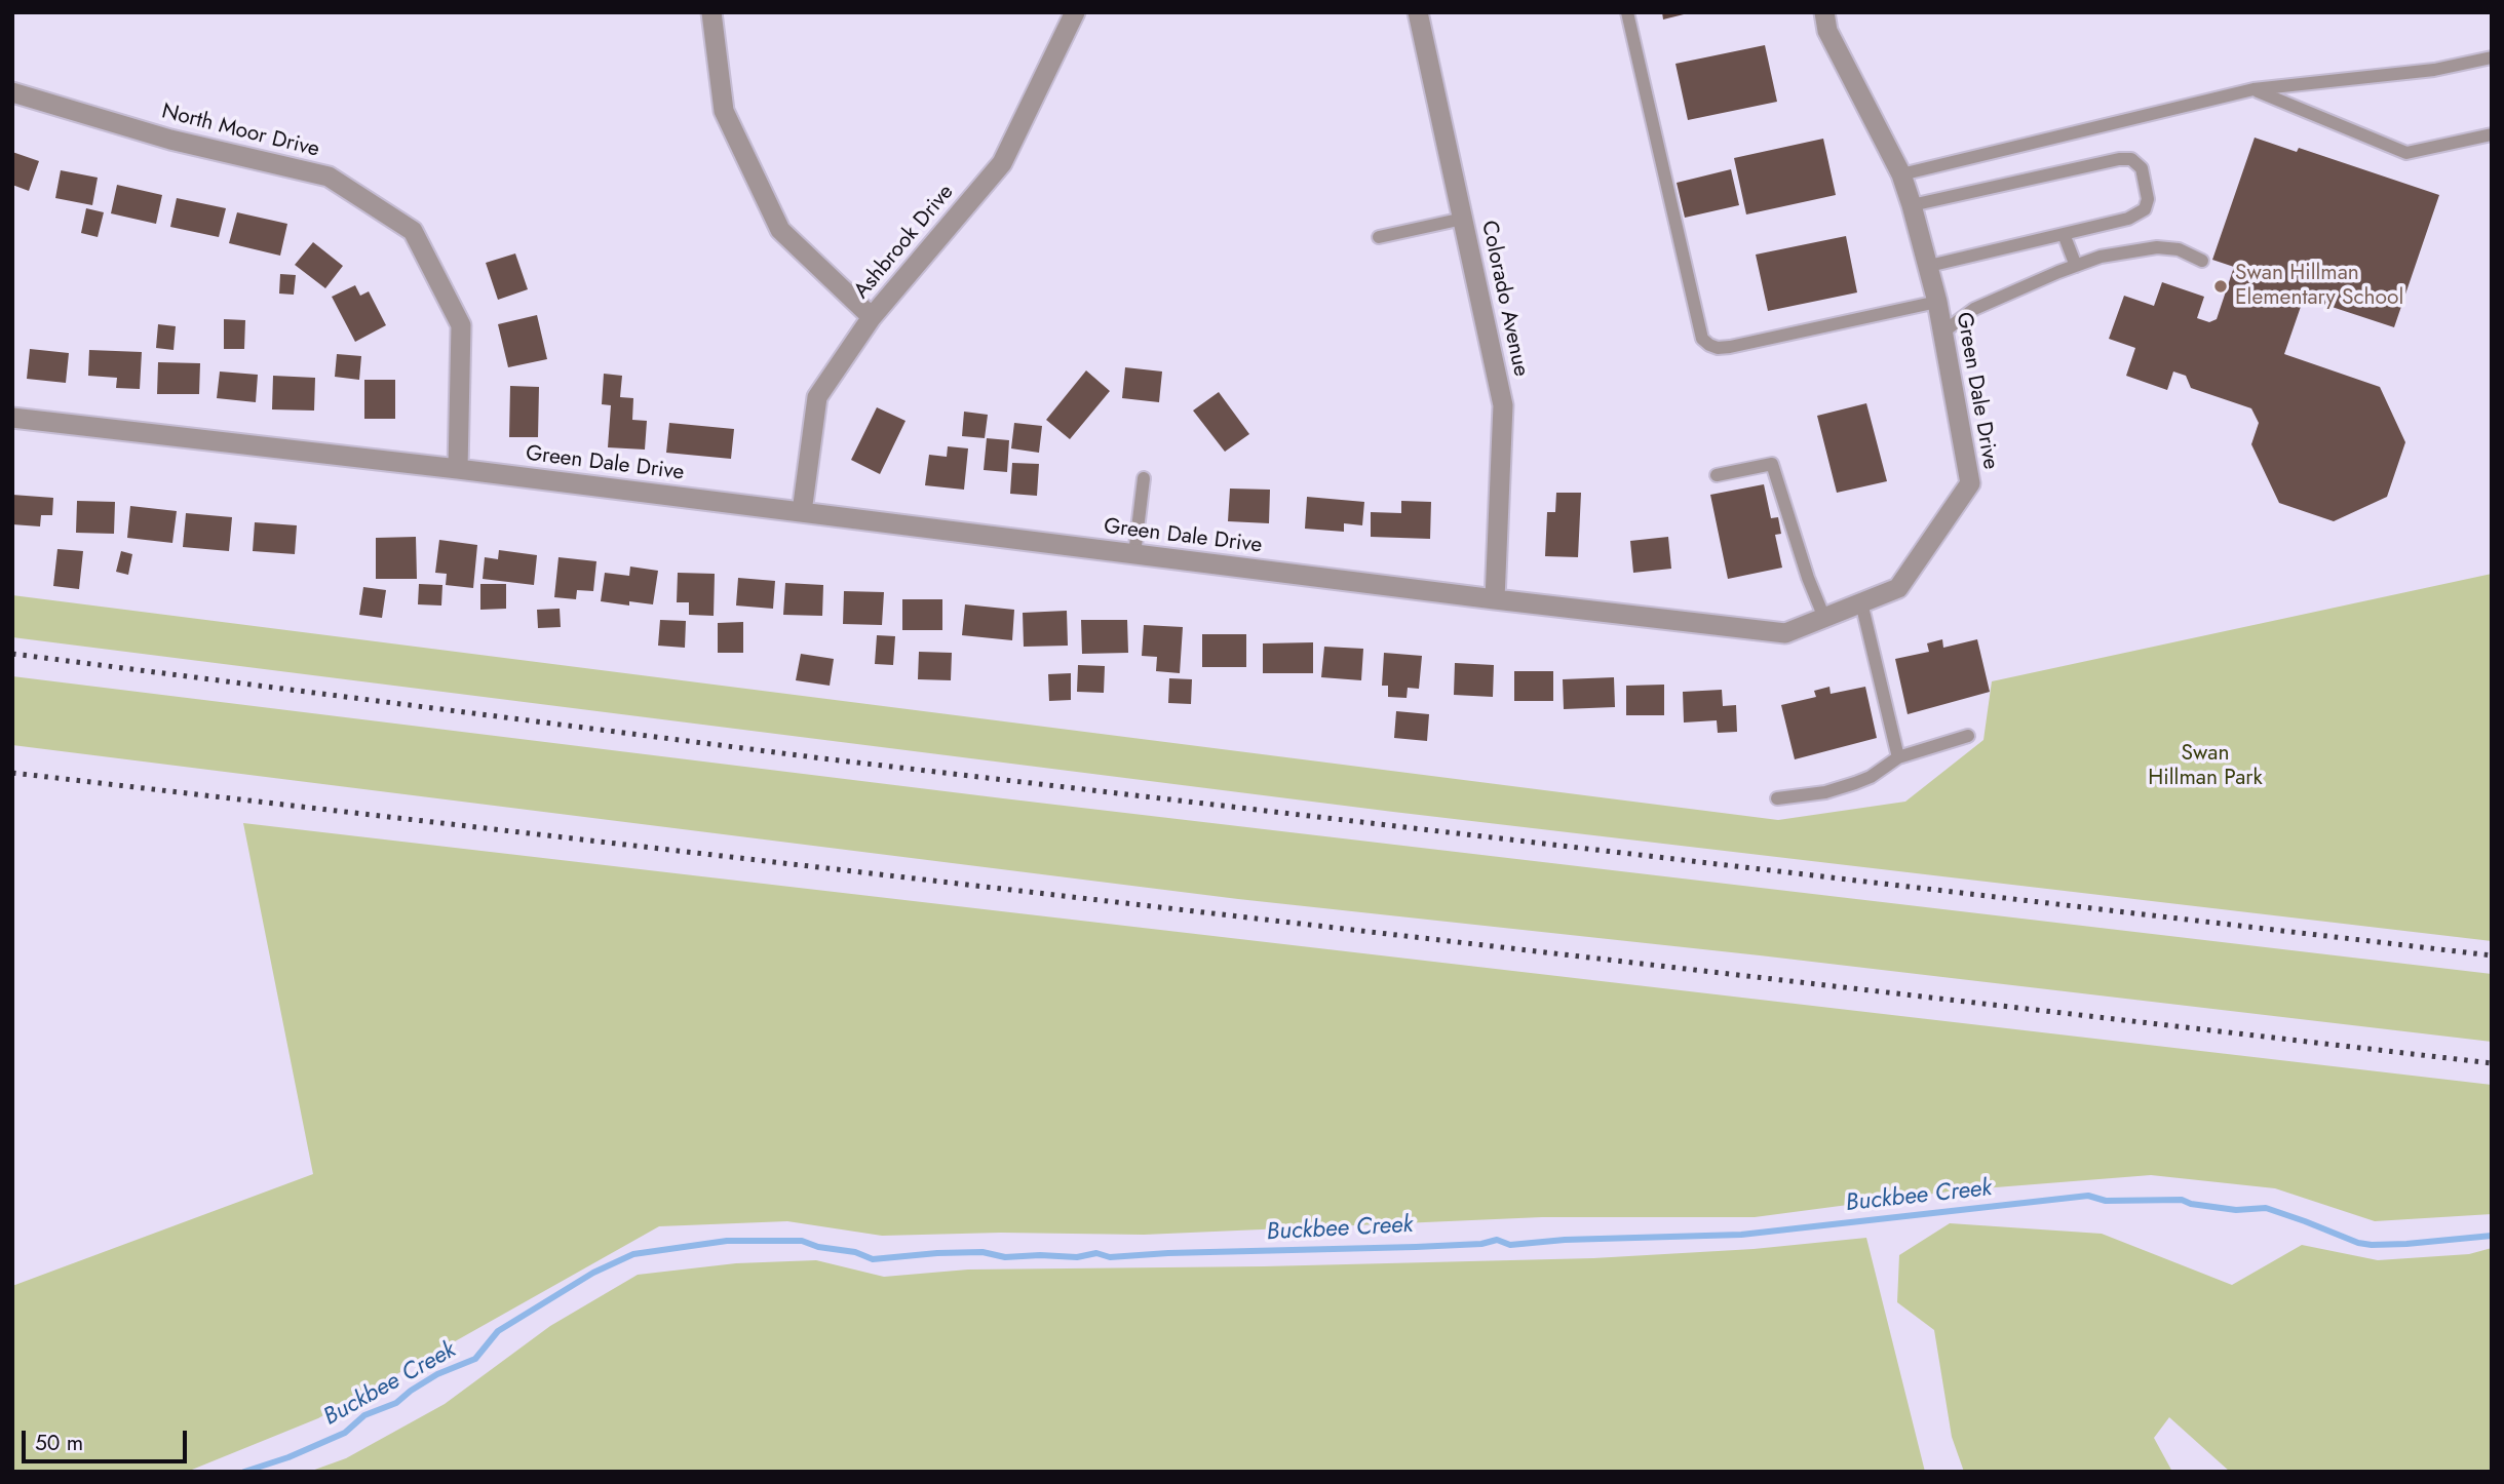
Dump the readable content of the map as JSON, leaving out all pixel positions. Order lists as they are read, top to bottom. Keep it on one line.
{"streets":{"street":["North Moor Drive","Ashbrook Drive","Colorado Avenue","Green Dale Drive"]},"crossings":[["North Moor Drive","Green Dale Drive"],["Ashbrook Drive","Green Dale Drive"],["Colorado Avenue","Green Dale Drive"]],"water":["Buckbee Creek"],"parks":["Swan Hillman Park"],"places":["Swan Hillman Elementary School"],"scale_bar":"50 m"}
